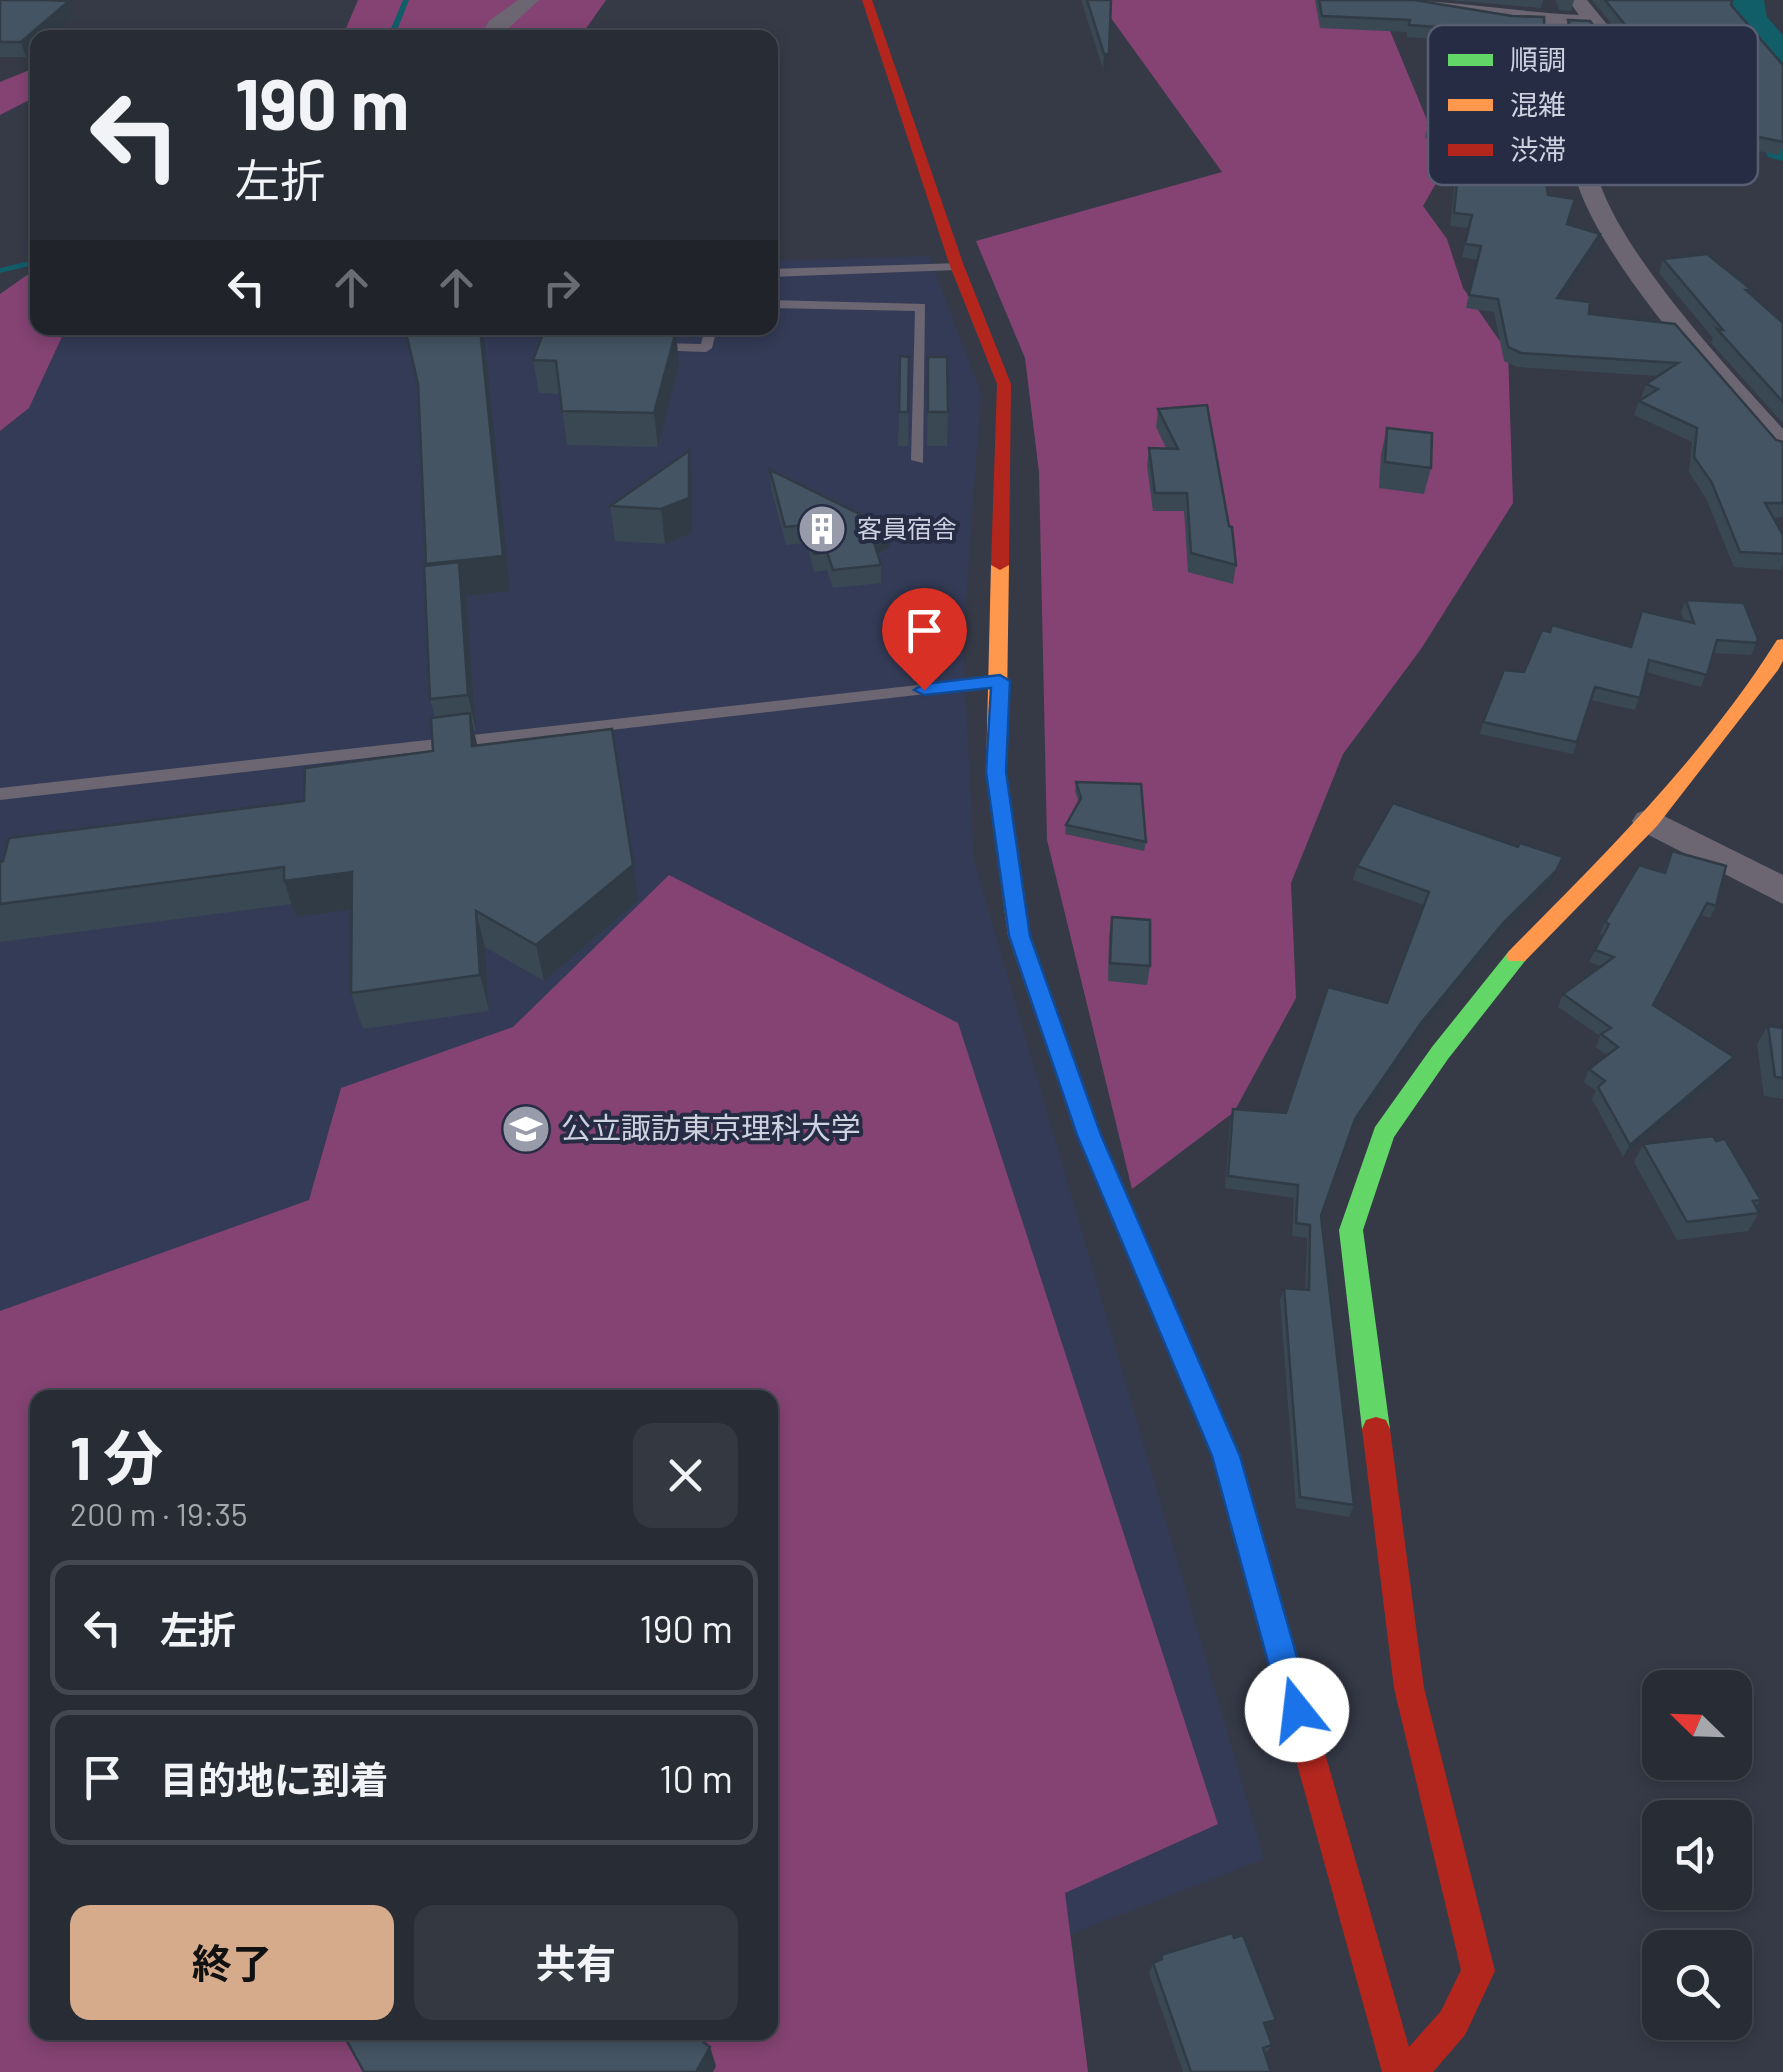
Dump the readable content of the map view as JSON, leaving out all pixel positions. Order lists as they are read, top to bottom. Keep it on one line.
{"places":{"building":["客員宿舎"],"school or university":["公立諏訪東京理科大学"]},"legend":["順調","混雑","渋滞"],"north":"top left","page":{"turn":["190 m","左折"],"heading":["1 分","200 m · 19:35"],"list":[{"name":"左折","value":"190 m"},{"name":"目的地に到着","value":"10 m"}],"buttons":["終了","共有"]}}
